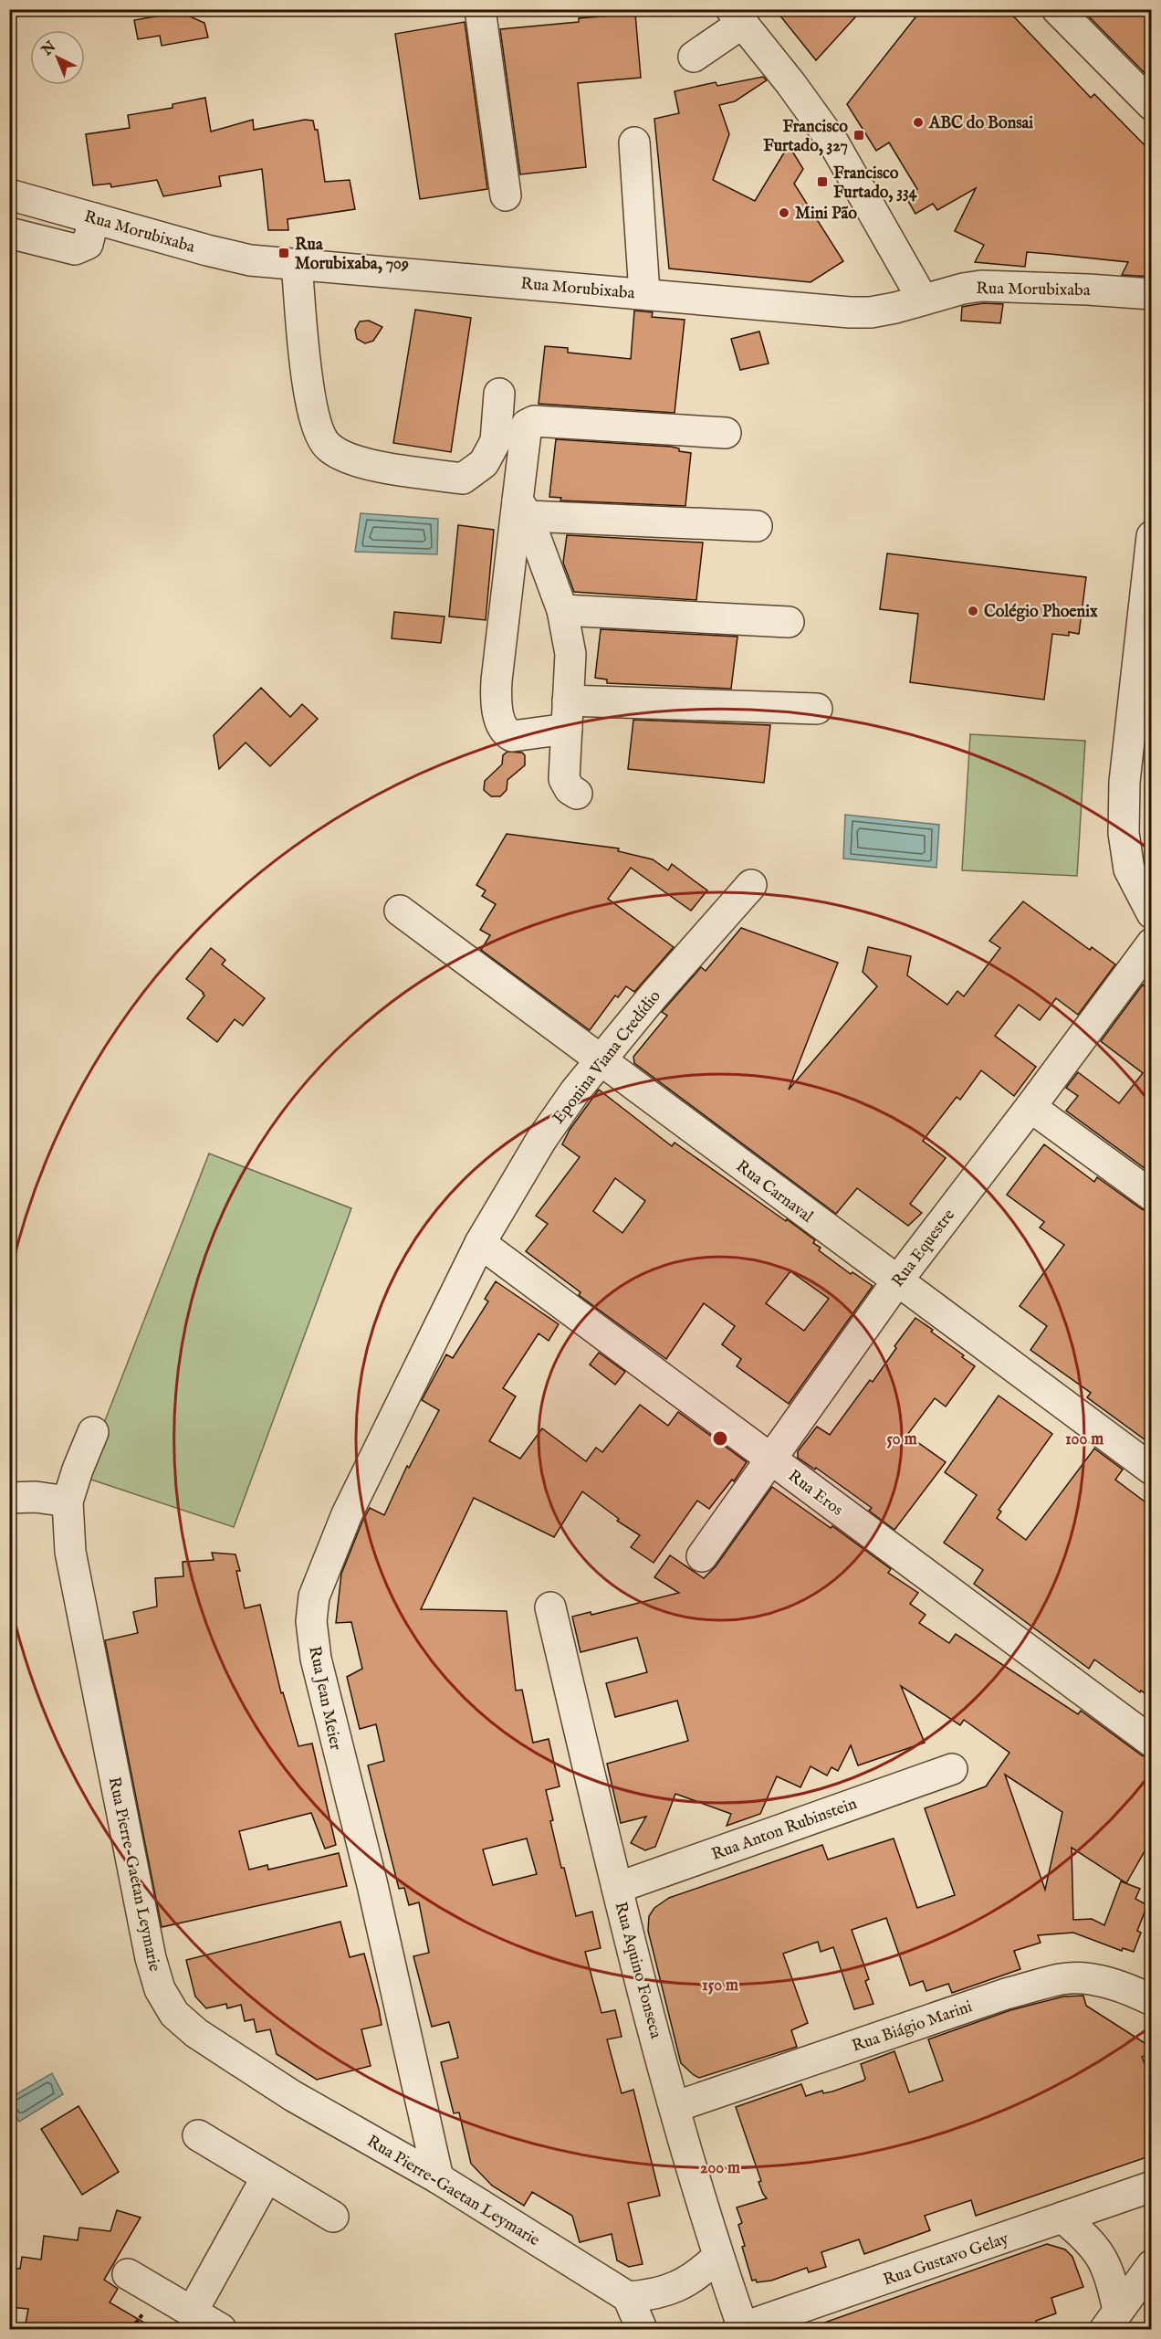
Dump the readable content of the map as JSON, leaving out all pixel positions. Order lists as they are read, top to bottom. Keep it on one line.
{"streets":{"street":["Rua Morubixaba","Eponina Viana Credídio","Rua Carnaval","Rua Equestre","Rua Eros","Rua Jean Meier","Rua Anton Rubinstein","Rua Pierre-Gaetan Leymarie","Rua Aquino Fonseca","Rua Biágio Marini","Rua Gustavo Gelay"]},"crossings":[["Eponina Viana Credídio","Rua Carnaval"],["Eponina Viana Credídio","Rua Eros"],["Eponina Viana Credídio","Rua Jean Meier"],["Rua Carnaval","Rua Equestre"],["Rua Equestre","Rua Eros"],["Rua Eros","Rua Jean Meier"],["Rua Jean Meier","Rua Pierre-Gaetan Leymarie"],["Rua Anton Rubinstein","Rua Aquino Fonseca"],["Rua Aquino Fonseca","Rua Biágio Marini"],["Rua Aquino Fonseca","Rua Gustavo Gelay"]],"places":{"other":["ABC do Bonsai","Mini Pão","Colégio Phoenix"],"transit":["Francisco Furtado, 327","Francisco Furtado, 334","Rua Morubixaba, 709"]},"north":"top left","rings":["50 m","100 m","150 m","200 m"]}
